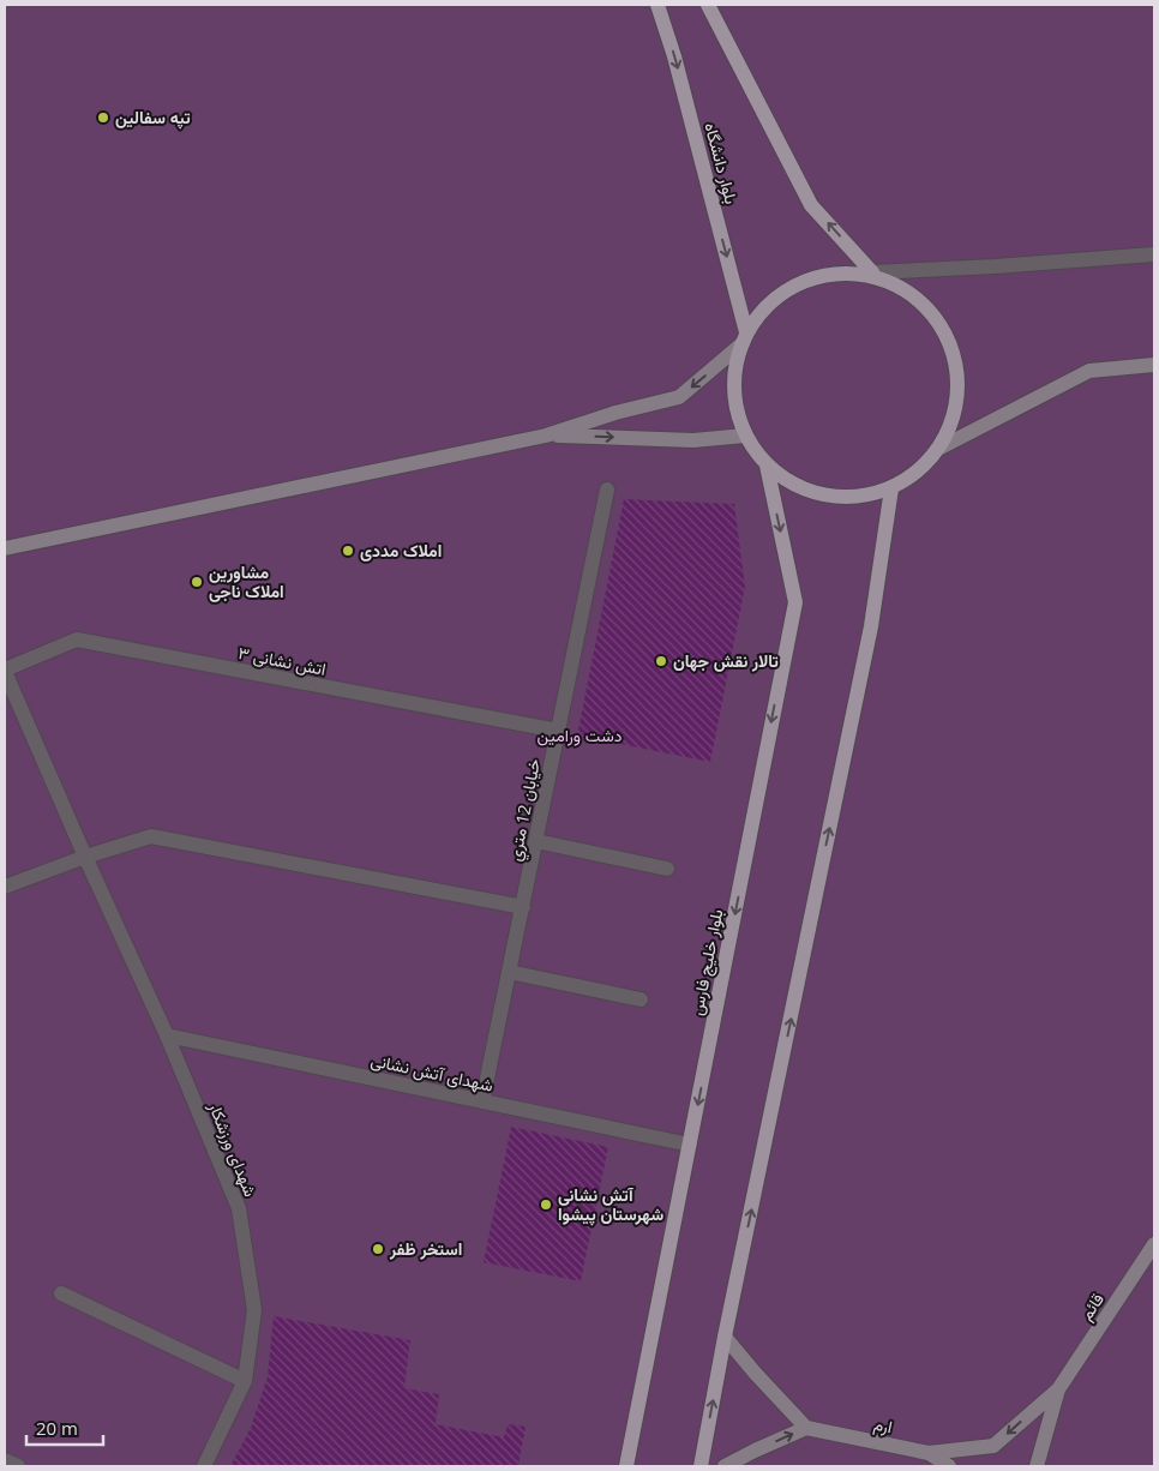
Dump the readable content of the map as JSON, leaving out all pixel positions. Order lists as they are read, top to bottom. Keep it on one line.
{"streets":{"main road":["بلوار دانشگاه","بلوار خلیج فارس"],"street":["اتش نشانی ۳","خيابان 12 متري","شهدای آتش نشانی","شهدای ورزشکار","قائم","ارم"]},"crossings":[["اتش نشانی ۳","خيابان 12 متري"],["اتش نشانی ۳","شهدای ورزشکار"],["خيابان 12 متري","شهدای آتش نشانی"],["بلوار خلیج فارس","شهدای آتش نشانی"],["شهدای آتش نشانی","شهدای ورزشکار"],["قائم","ارم"]],"one_way":["قائم"],"parks":["دشت ورامین"],"places":["تپه سفالین","املاک مددی","مشاورین املاک ناجی","تالار نقش جهان","آتش نشانی شهرستان پیشوا","استخر ظفر"],"scale_bar":"20 m"}
